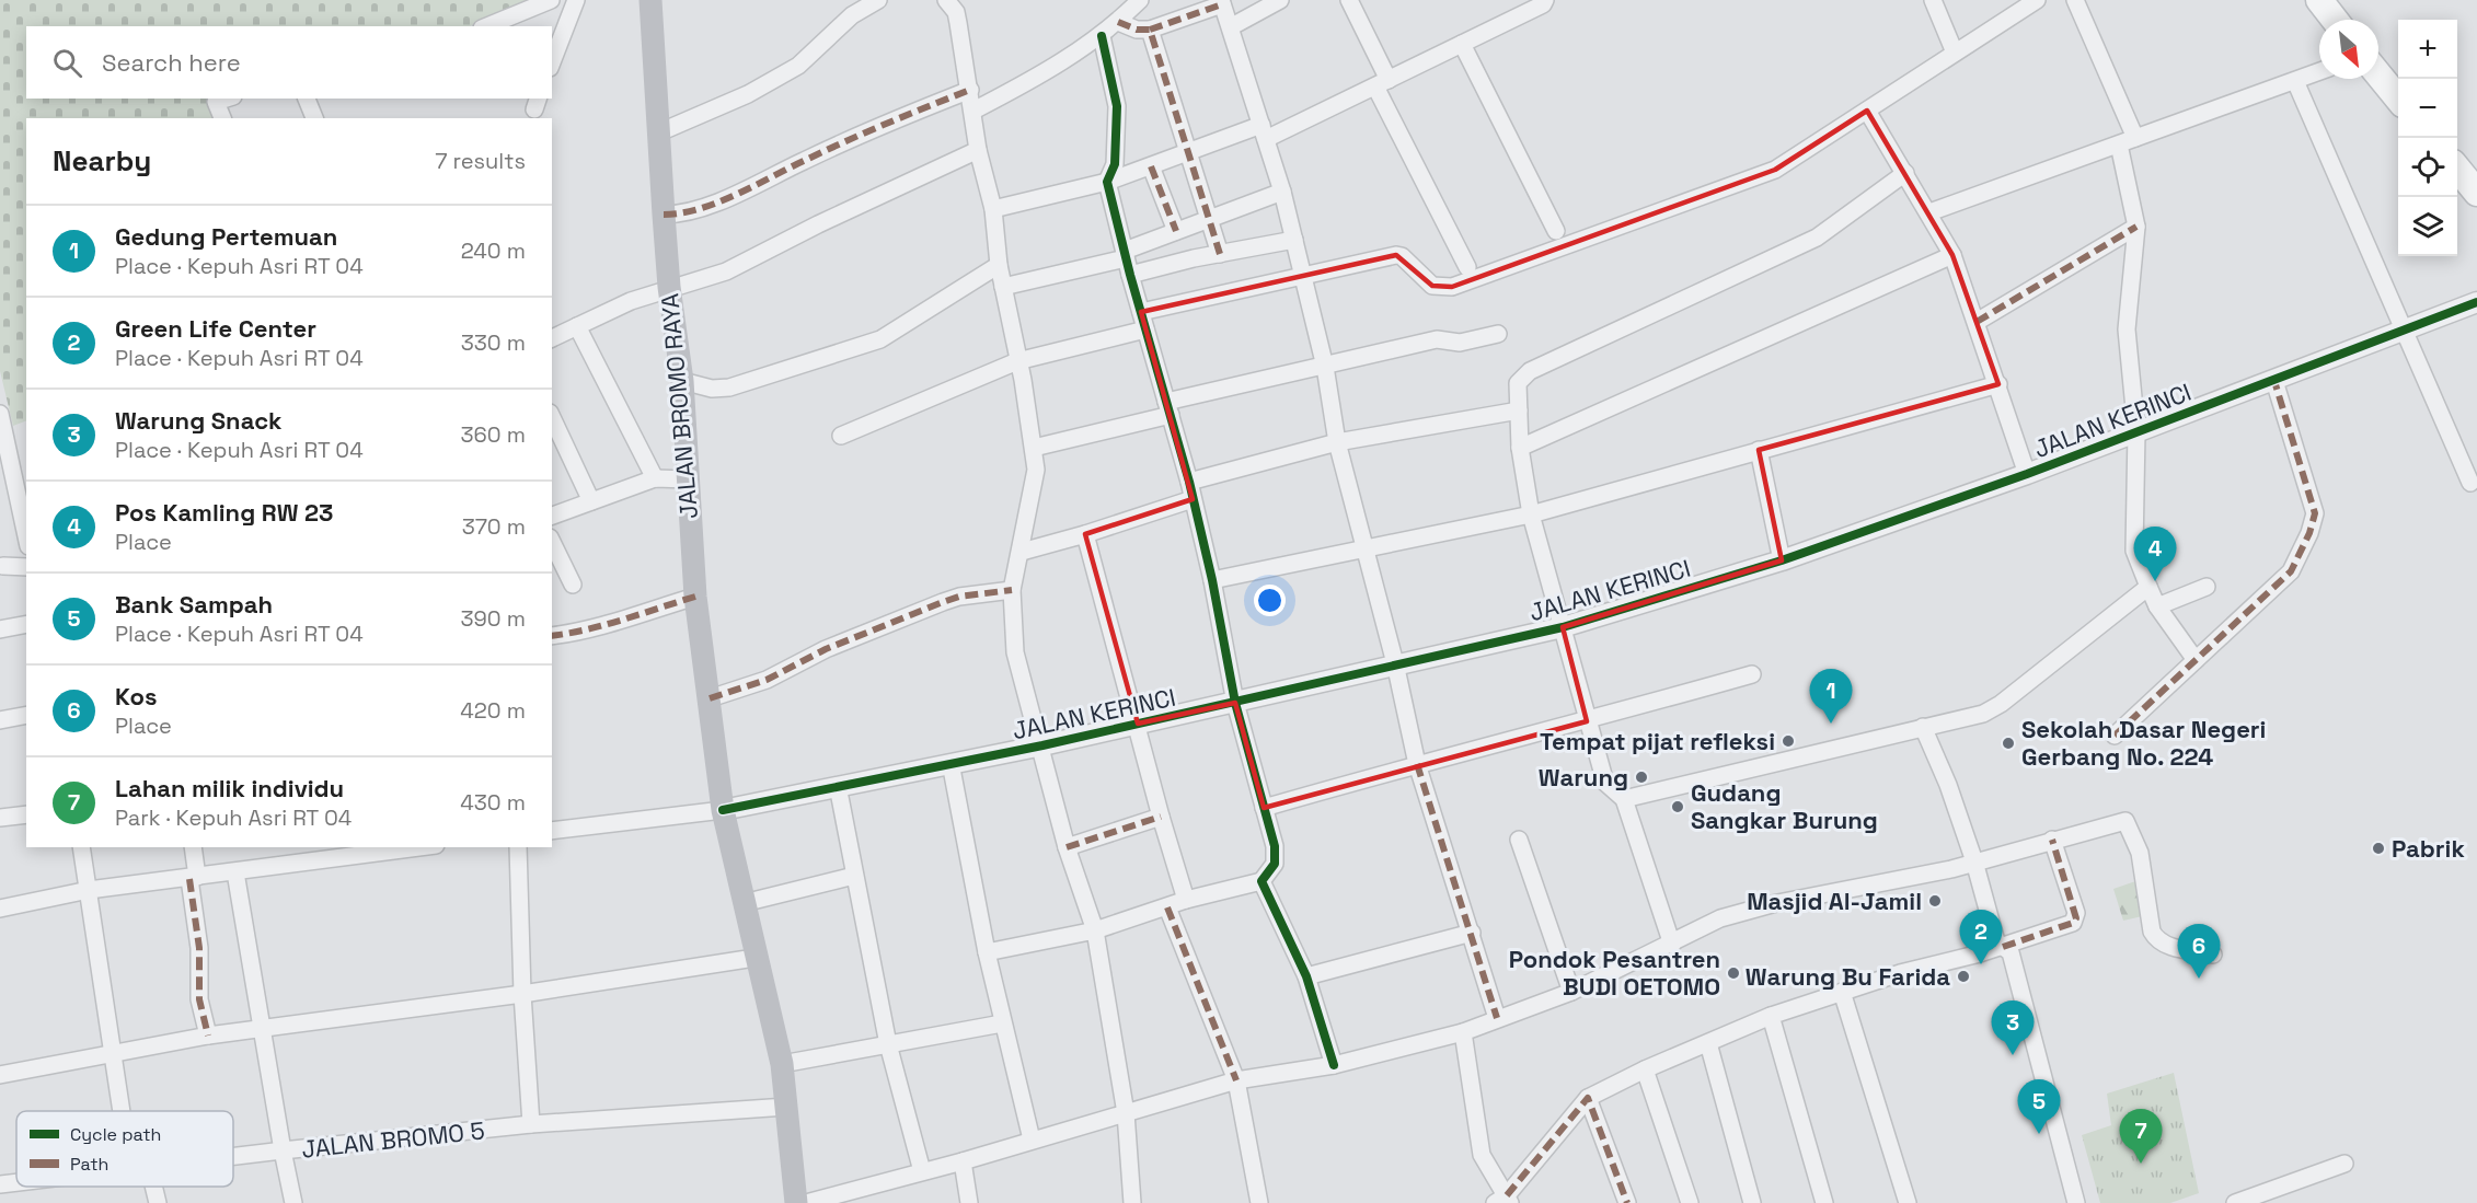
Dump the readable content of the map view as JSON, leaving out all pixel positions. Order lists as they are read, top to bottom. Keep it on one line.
{"streets":{"main road":["JALAN BROMO RAYA"],"street":["JALAN KERINCI","JALAN BROMO 5"]},"crossings":[["JALAN BROMO RAYA","JALAN KERINCI"],["JALAN BROMO RAYA","JALAN BROMO 5"]],"places":["Tempat pijat refleksi","Sekolah Dasar Negeri Gerbang No. 224","Warung","Gudang Sangkar Burung","Pabrik","Masjid Al-Jamil","Pondok Pesantren BUDI OETOMO","Warung Bu Farida"],"legend":["Cycle path","Path"],"north":"bottom right","page":{"map_buttons":["+","−"],"search":"Search here","heading":["Nearby","7 results"],"list":[{"mark":"1","name":"Gedung Pertemuan","note":"Place · Kepuh Asri RT 04","value":"240 m"},{"mark":"2","name":"Green Life Center","note":"Place · Kepuh Asri RT 04","value":"330 m"},{"mark":"3","name":"Warung Snack","note":"Place · Kepuh Asri RT 04","value":"360 m"},{"mark":"4","name":"Pos Kamling RW 23","note":"Place","value":"370 m"},{"mark":"5","name":"Bank Sampah","note":"Place · Kepuh Asri RT 04","value":"390 m"},{"mark":"6","name":"Kos","note":"Place","value":"420 m"},{"mark":"7","name":"Lahan milik individu","note":"Park · Kepuh Asri RT 04","value":"430 m"}],"pins":["4","1","2","6","3","5","7"]}}
